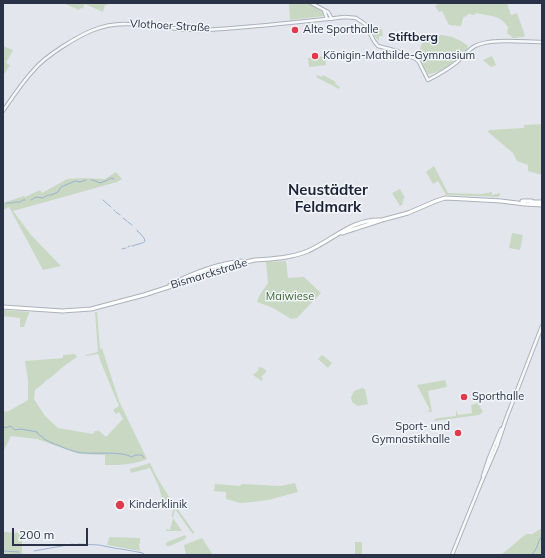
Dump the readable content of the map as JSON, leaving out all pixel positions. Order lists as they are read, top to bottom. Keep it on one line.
{"streets":{"main road":["Bismarckstraße"],"street":["Vlothoer Straße"]},"districts":["Stiftberg","Neustädter Feldmark"],"parks":["Maiwiese"],"places":["Alte Sporthalle","Königin-Mathilde-Gymnasium","Sporthalle","Sport- und Gymnastikhalle","Kinderklinik"],"scale_bar":"200 m"}
